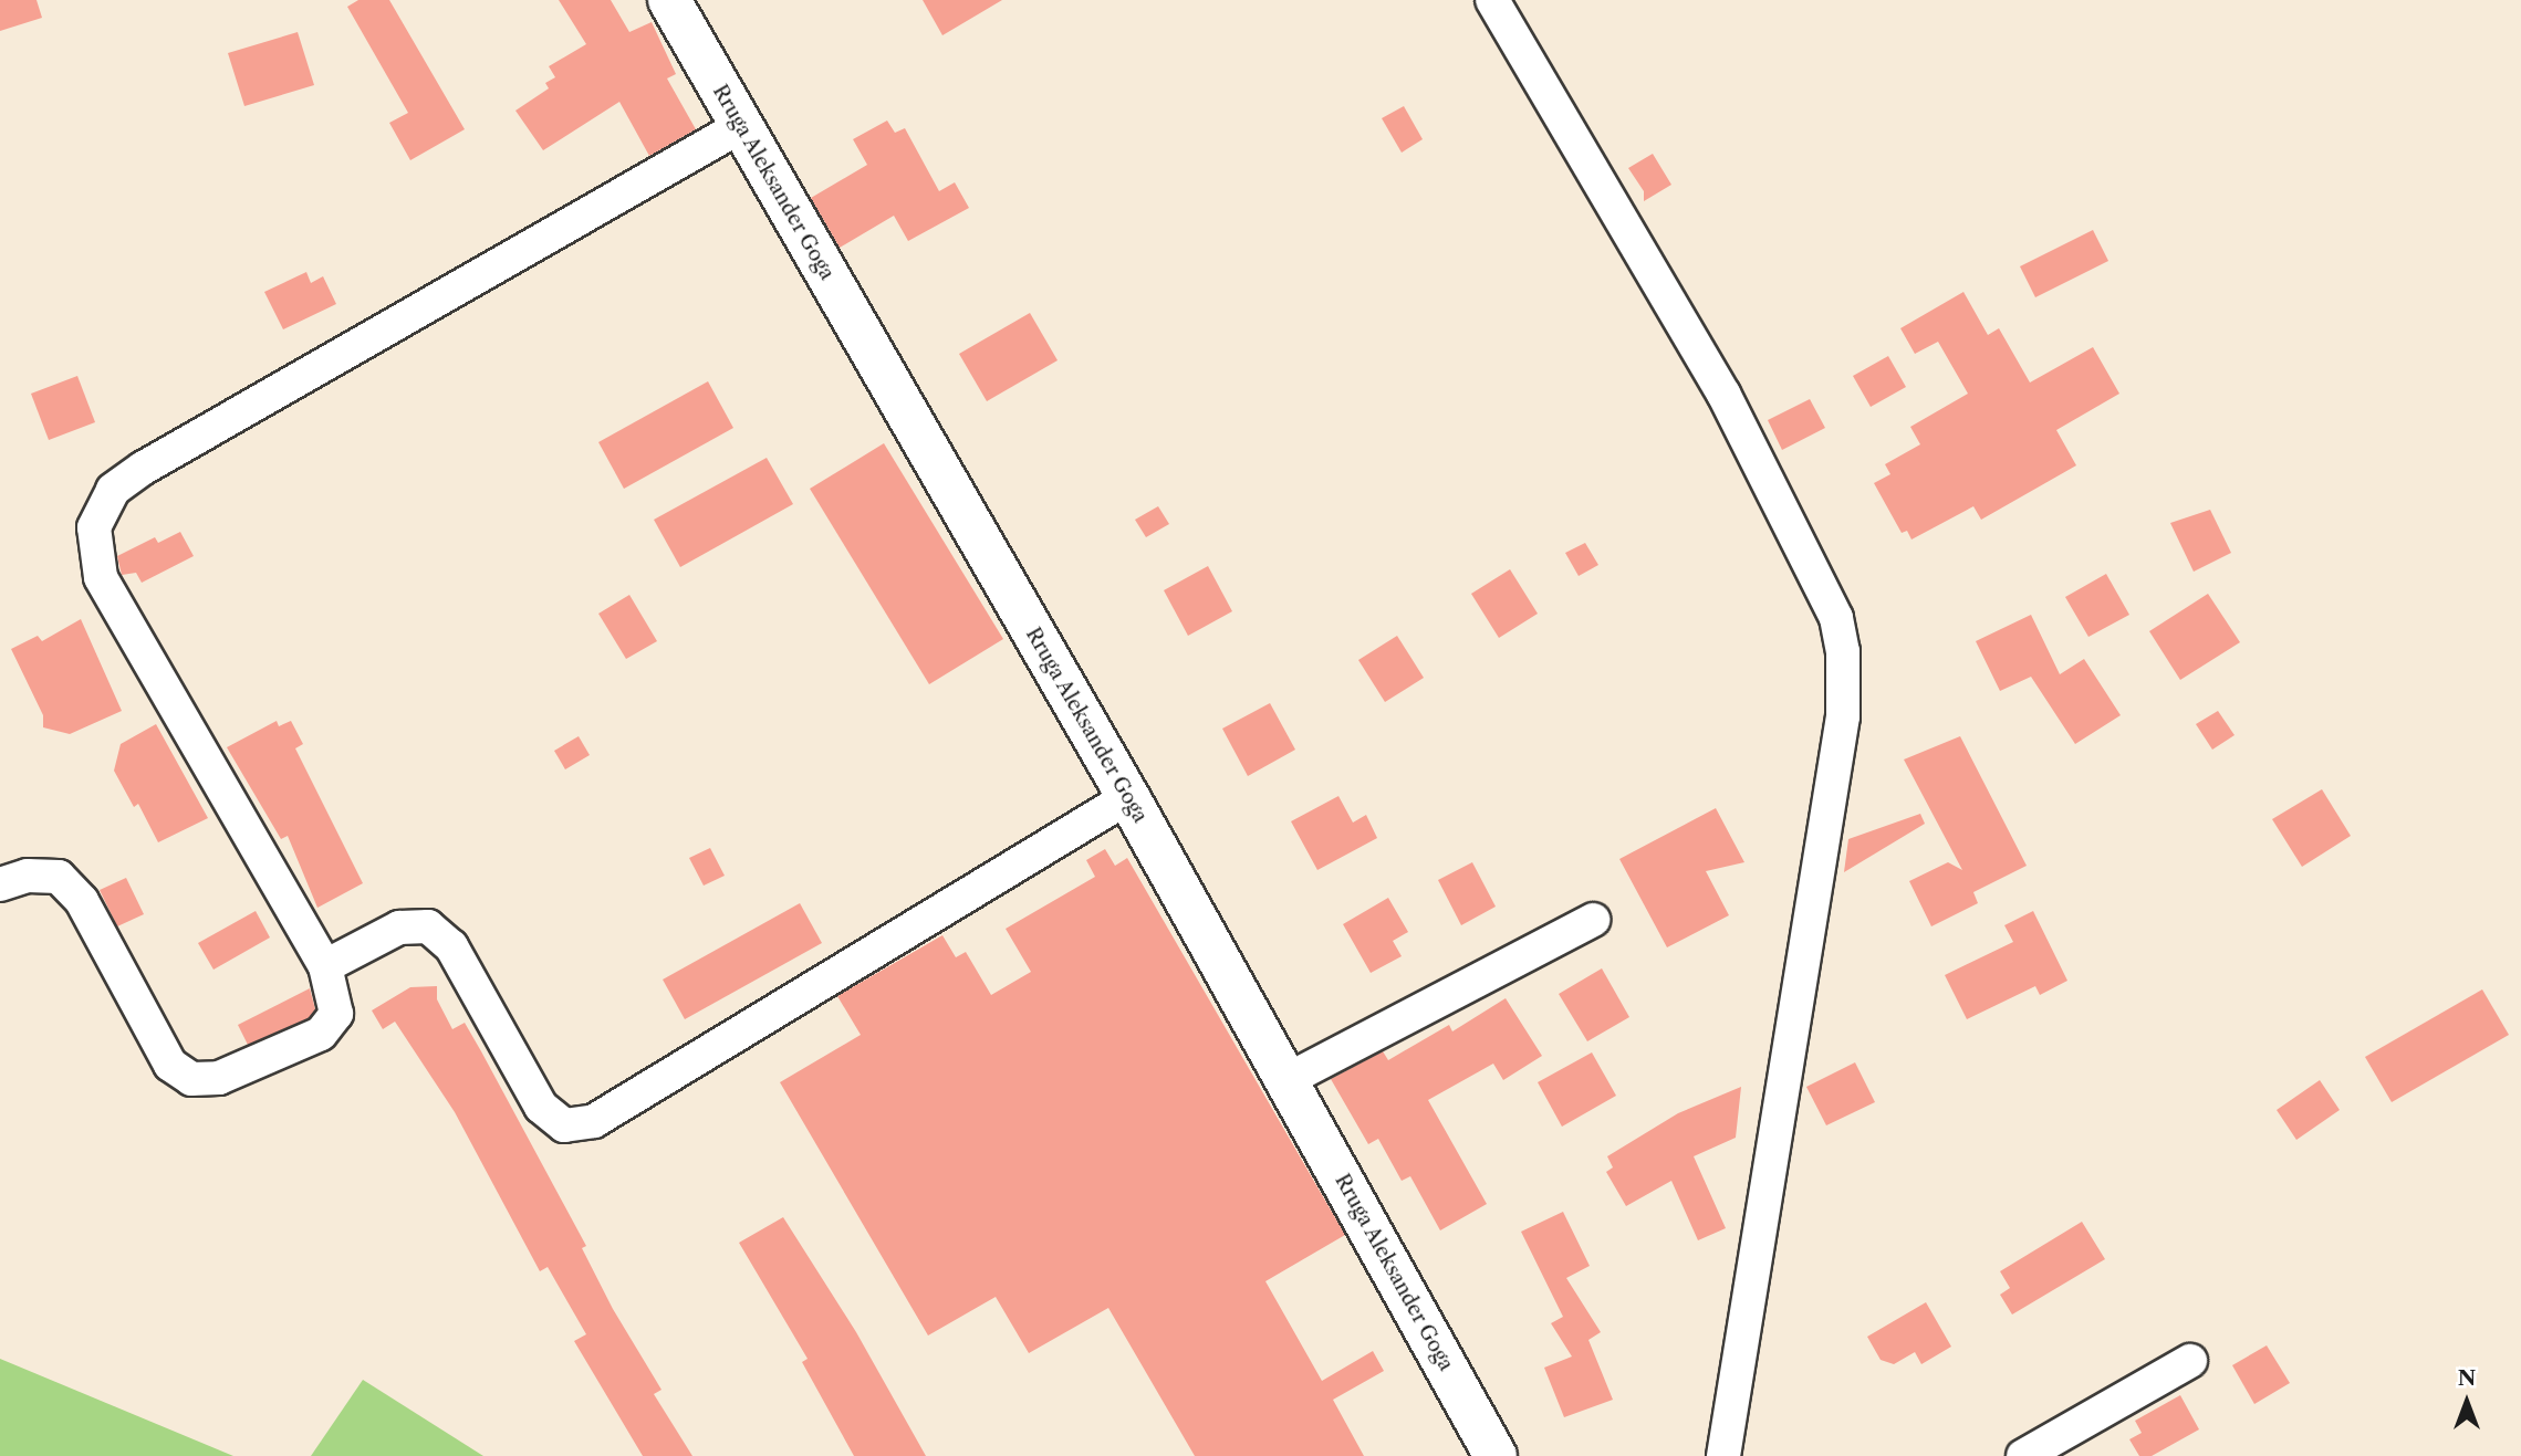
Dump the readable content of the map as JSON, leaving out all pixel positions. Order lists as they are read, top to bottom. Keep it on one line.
{"streets":{"main road":["Rruga Aleksander Goga"]},"north":"top"}
